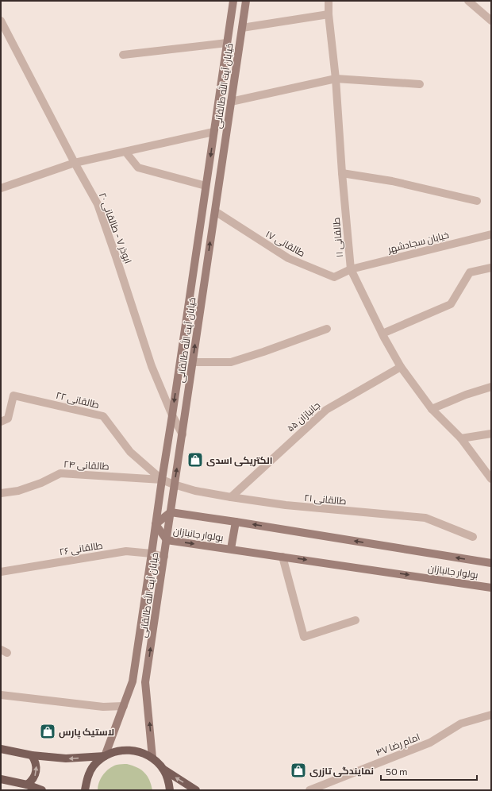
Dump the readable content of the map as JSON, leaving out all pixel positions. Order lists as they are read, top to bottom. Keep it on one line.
{"streets":{"main road":["خیابان آیت الله طالقانی","بولوار جانبازان"],"street":["ابوذر ۷ - طالقانی ۲۰","طالقانی ۱۱","خیابان سجادشهر","طالقانی ۱۷","طالقانی ۲۲","جانبازان ۵۵","طالقانی ۲۴","طالقانی ۲۱","طالقانی ۲۶","امام رضا ۴۷"]},"crossings":[["خیابان آیت الله طالقانی","ابوذر ۷ - طالقانی ۲۰"],["خیابان آیت الله طالقانی","طالقانی ۱۷"],["خیابان آیت الله طالقانی","طالقانی ۲۲"],["خیابان آیت الله طالقانی","طالقانی ۲۴"],["خیابان آیت الله طالقانی","طالقانی ۲۱"],["خیابان آیت الله طالقانی","بولوار جانبازان"],["خیابان آیت الله طالقانی","طالقانی ۲۶"],["طالقانی ۱۱","خیابان سجادشهر"],["طالقانی ۱۱","طالقانی ۱۷"],["طالقانی ۱۱","جانبازان ۵۵"],["خیابان سجادشهر","طالقانی ۱۷"],["طالقانی ۲۲","طالقانی ۲۴"],["جانبازان ۵۵","طالقانی ۲۱"],["طالقانی ۲۴","طالقانی ۲۱"]],"places":{"shop":["الکتریکی اسدی","لاستیک پارس","نمایندگی تازری"]},"scale_bar":"50 m"}
